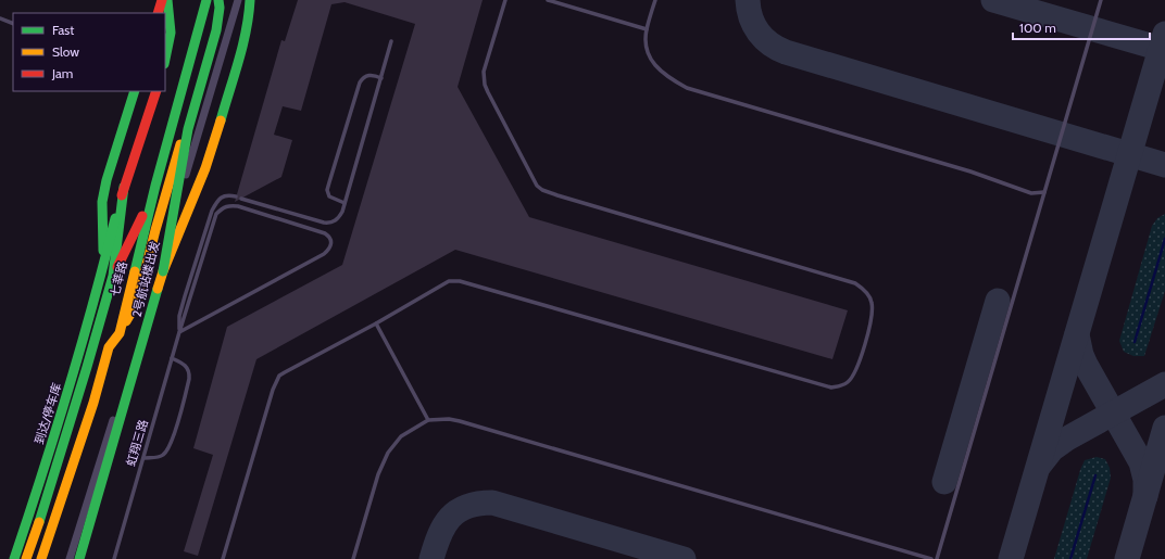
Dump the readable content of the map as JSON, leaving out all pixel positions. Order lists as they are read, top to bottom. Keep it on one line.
{"streets":{"main road":["七莘路","2号航站楼出发","到达/停车库"],"lane":["虹翔三路"]},"legend":["Fast","Slow","Jam"],"scale_bar":"100 m"}
